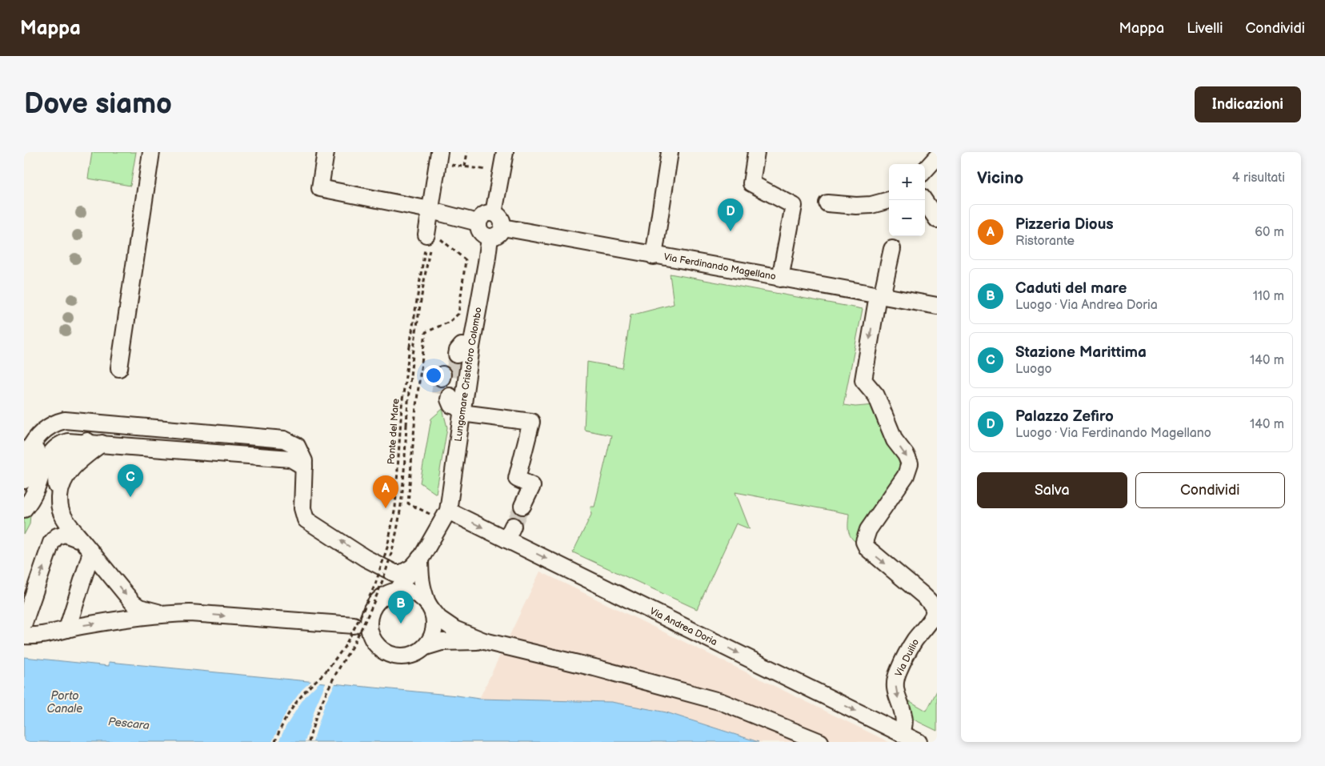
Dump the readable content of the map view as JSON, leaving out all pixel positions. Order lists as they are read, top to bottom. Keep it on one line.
{"streets":{"street":["Via Ferdinando Magellano","Lungomare Cristoforo Colombo","Via Andrea Doria","Via Duilio"],"path":["Ponte del Mare"]},"crossings":[["Via Ferdinando Magellano","Lungomare Cristoforo Colombo"],["Via Ferdinando Magellano","Via Duilio"],["Lungomare Cristoforo Colombo","Via Andrea Doria"],["Via Andrea Doria","Via Duilio"]],"one_way":["Via Duilio"],"water":["Porto Canale","Pescara"],"page":{"header":"Mappa","nav":["Mappa","Livelli","Condividi"],"buttons":["Indicazioni",["Salva","Condividi"]],"title":"Dove siamo","heading":["Vicino","4 risultati"],"map_buttons":["+","−"],"pins":["D","C","A","B"],"list":[{"mark":"A","name":"Pizzeria Dious","note":"Ristorante","value":"60 m"},{"mark":"B","name":"Caduti del mare","note":"Luogo · Via Andrea Doria","value":"110 m"},{"mark":"C","name":"Stazione Marittima","note":"Luogo","value":"140 m"},{"mark":"D","name":"Palazzo Zefiro","note":"Luogo · Via Ferdinando Magellano","value":"140 m"}]}}
